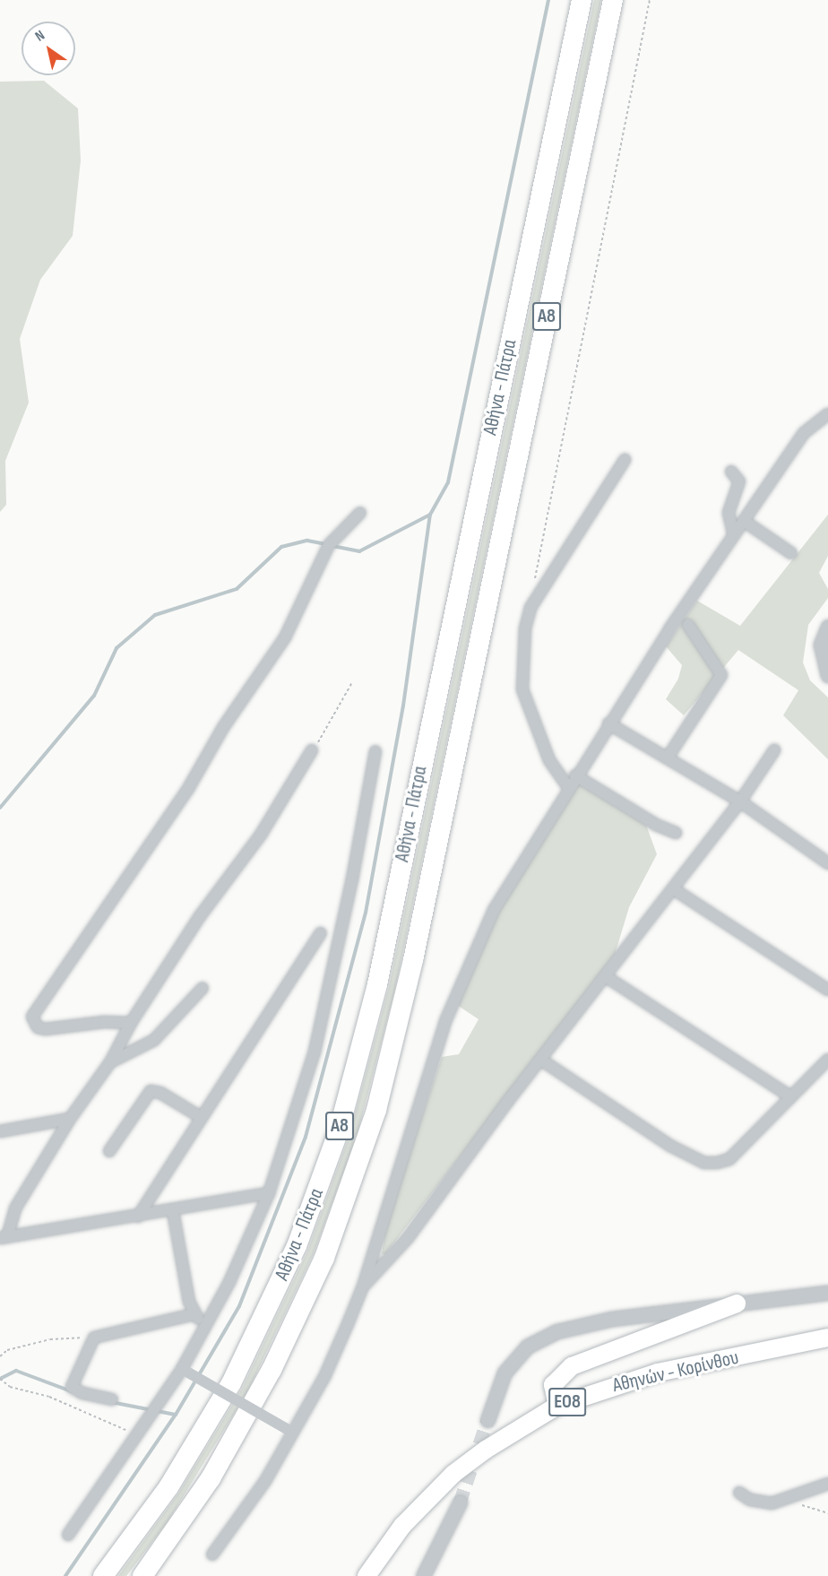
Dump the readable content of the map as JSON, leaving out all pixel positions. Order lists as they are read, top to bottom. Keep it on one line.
{"streets":{"highway":["Α8","Αθήνα - Πάτρα"],"main road":["Αθηνών - Κορίνθου","ΕΟ8"]},"north":"top left"}
